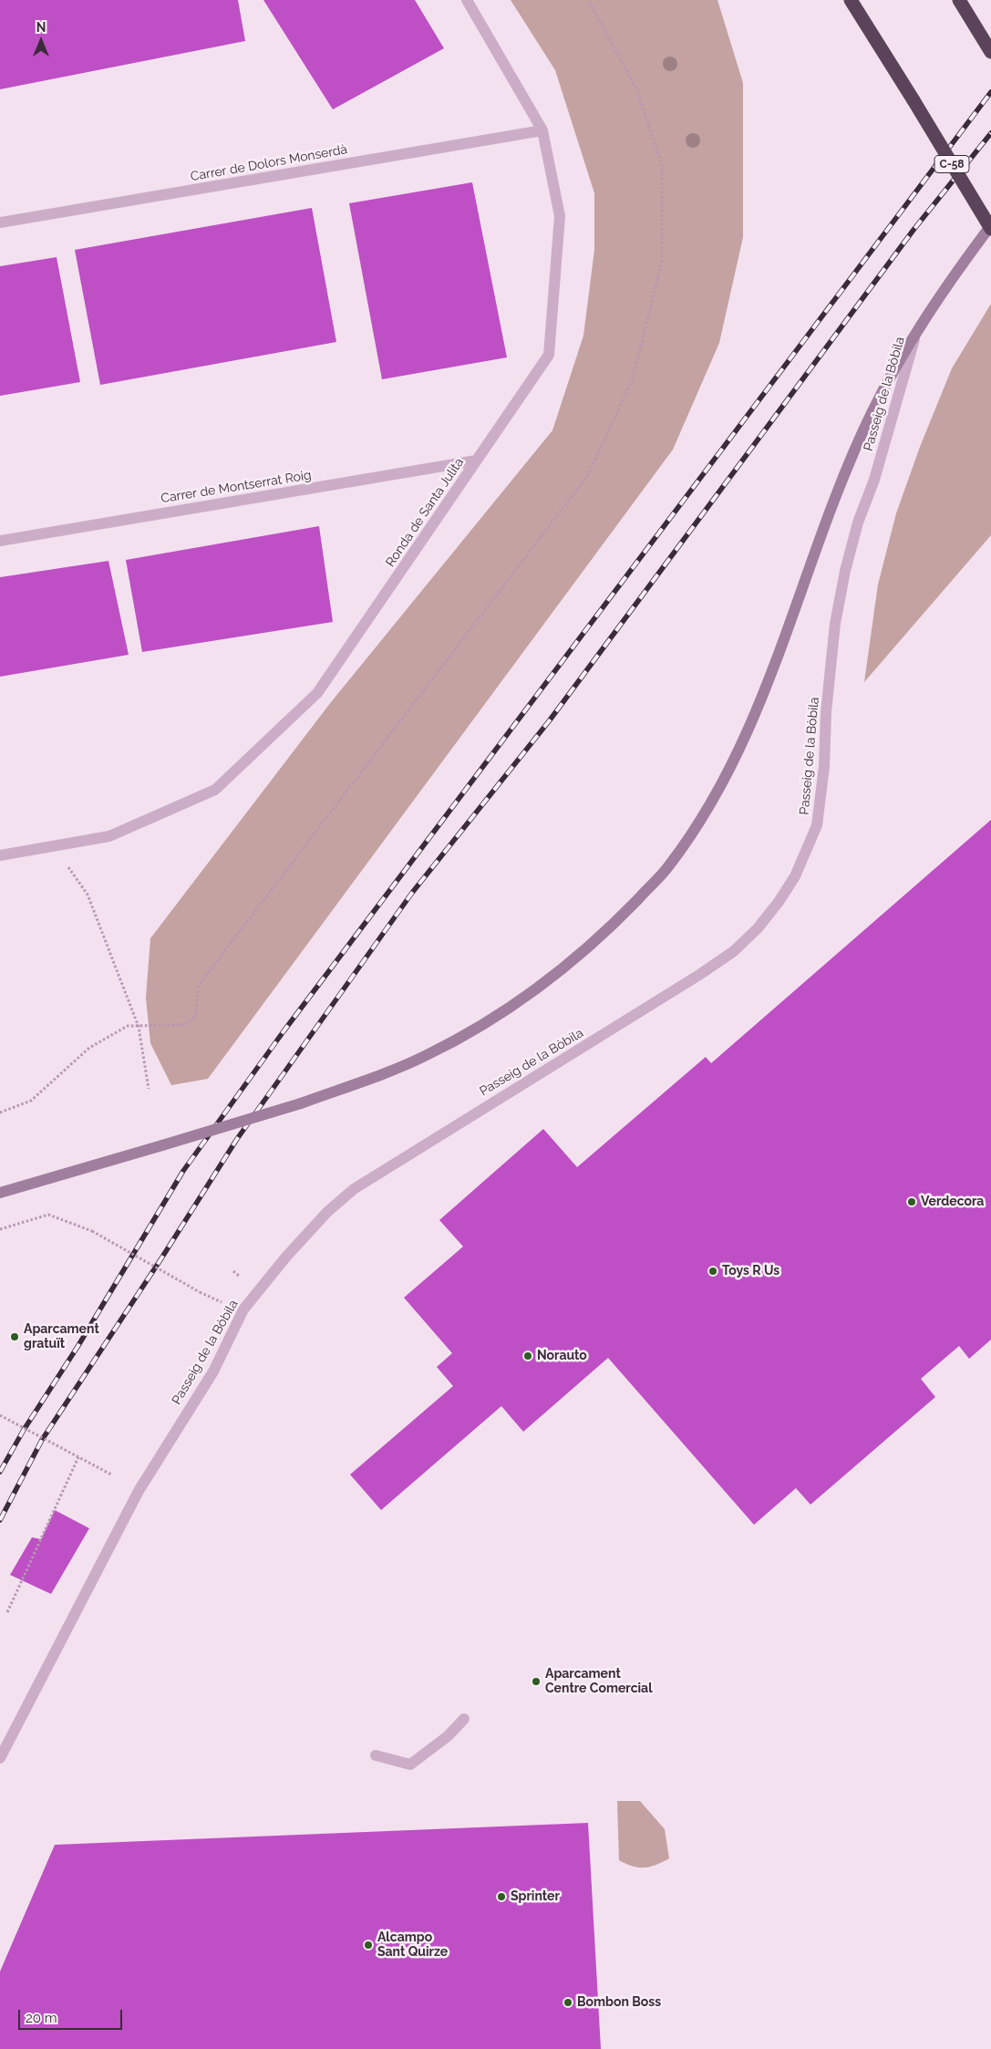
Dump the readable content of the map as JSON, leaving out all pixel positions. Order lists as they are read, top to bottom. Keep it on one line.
{"streets":{"highway":["C-58"],"street":["Carrer de Dolors Monserdà","Passeig de la Bòbila","Carrer de Montserrat Roig","Ronda de Santa Julita"]},"crossings":[["Carrer de Dolors Monserdà","Ronda de Santa Julita"],["Carrer de Montserrat Roig","Ronda de Santa Julita"]],"places":["Verdecora","Toys R Us","Aparcament gratuït","Norauto","Aparcament Centre Comercial","Sprinter","Alcampo Sant Quirze","Bombon Boss"],"scale_bar":"20 m","north":"top"}
